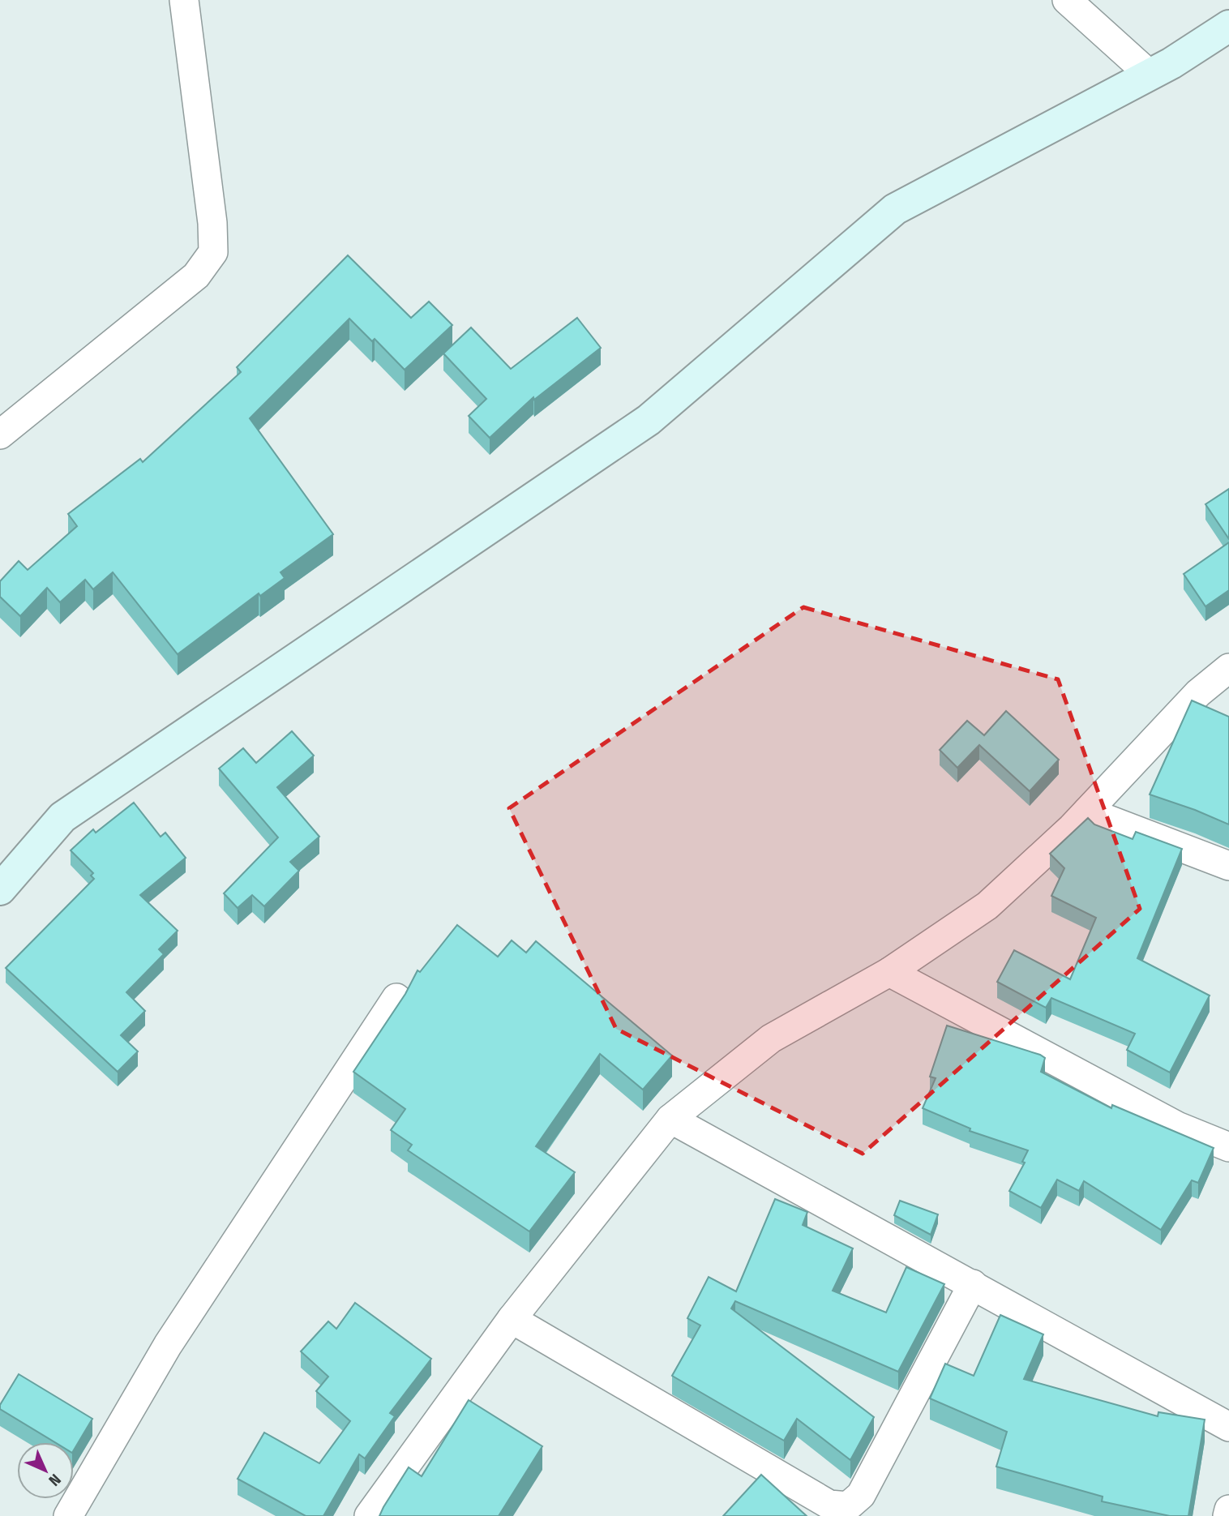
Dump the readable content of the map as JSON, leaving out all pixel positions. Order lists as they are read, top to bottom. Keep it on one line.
{"north":"bottom right"}
